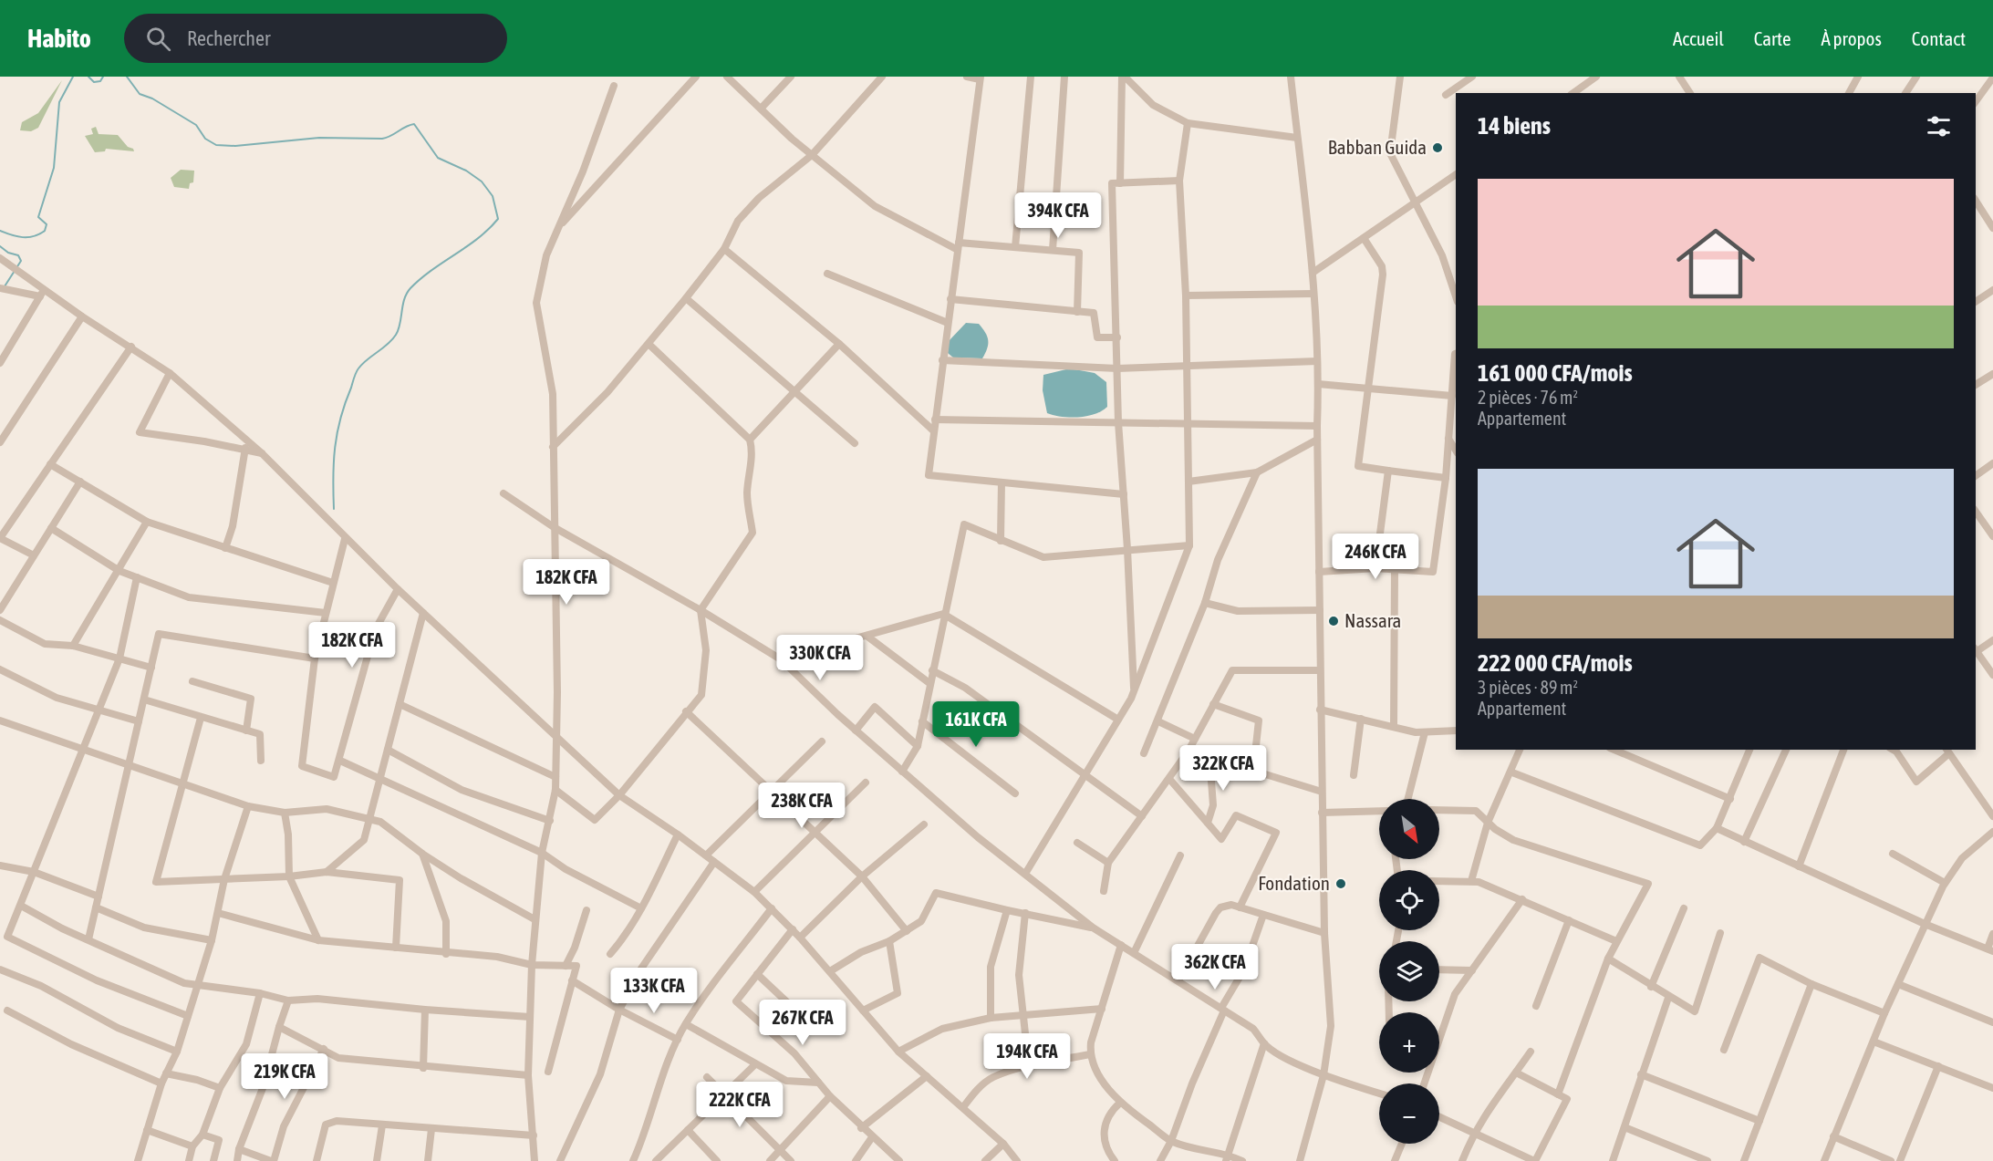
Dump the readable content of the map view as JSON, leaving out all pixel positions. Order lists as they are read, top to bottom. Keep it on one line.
{"places":["Babban Guida","Nassara","Fondation"],"north":"bottom right","page":{"header":"Habito","search":"Rechercher","nav":["Accueil","Carte","À propos","Contact"],"heading":"14 biens","list":[{"name":"161 000 CFA/mois","note":"2 pièces · 76 m² · Appartement"},{"name":"222 000 CFA/mois","note":"3 pièces · 89 m² · Appartement"}],"price":["394K CFA","246K CFA","182K CFA","182K CFA","330K CFA","161K CFA","322K CFA","238K CFA","362K CFA","133K CFA","267K CFA","194K CFA","219K CFA","222K CFA"],"map_buttons":["+","−"]}}
